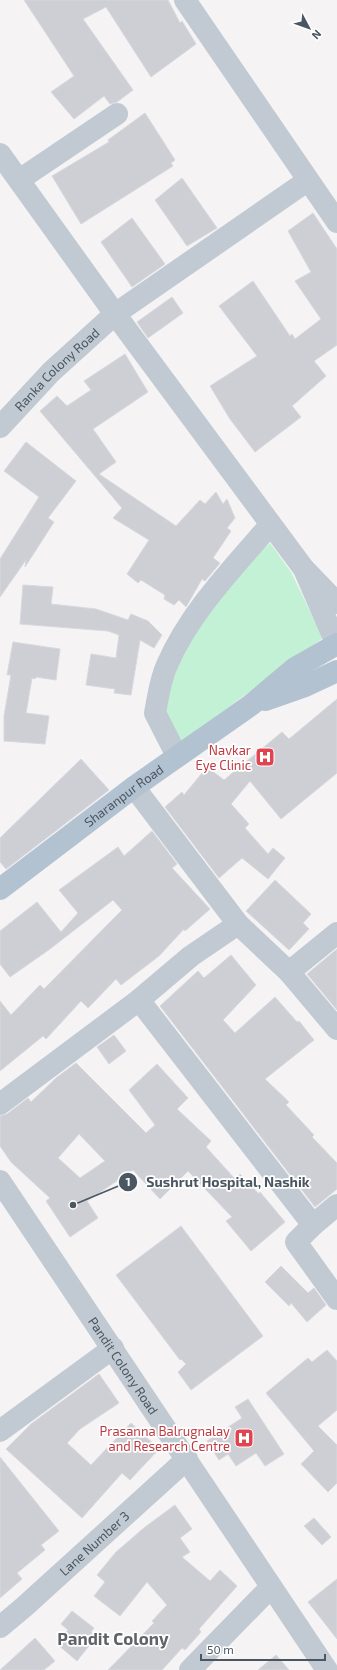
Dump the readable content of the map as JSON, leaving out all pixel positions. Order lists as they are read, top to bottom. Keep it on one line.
{"streets":{"main road":["Sharanpur Road"],"street":["Ranka Colony Road","Pandit Colony Road","Lane Number 3"]},"crossings":[["Pandit Colony Road","Lane Number 3"]],"districts":["Pandit Colony"],"places":{"hospital":["Navkar Eye Clinic","Prasanna Balrugnalay and Research Centre"],"other":["Sushrut Hospital, Nashik"]},"scale_bar":"50 m","north":"bottom right"}
